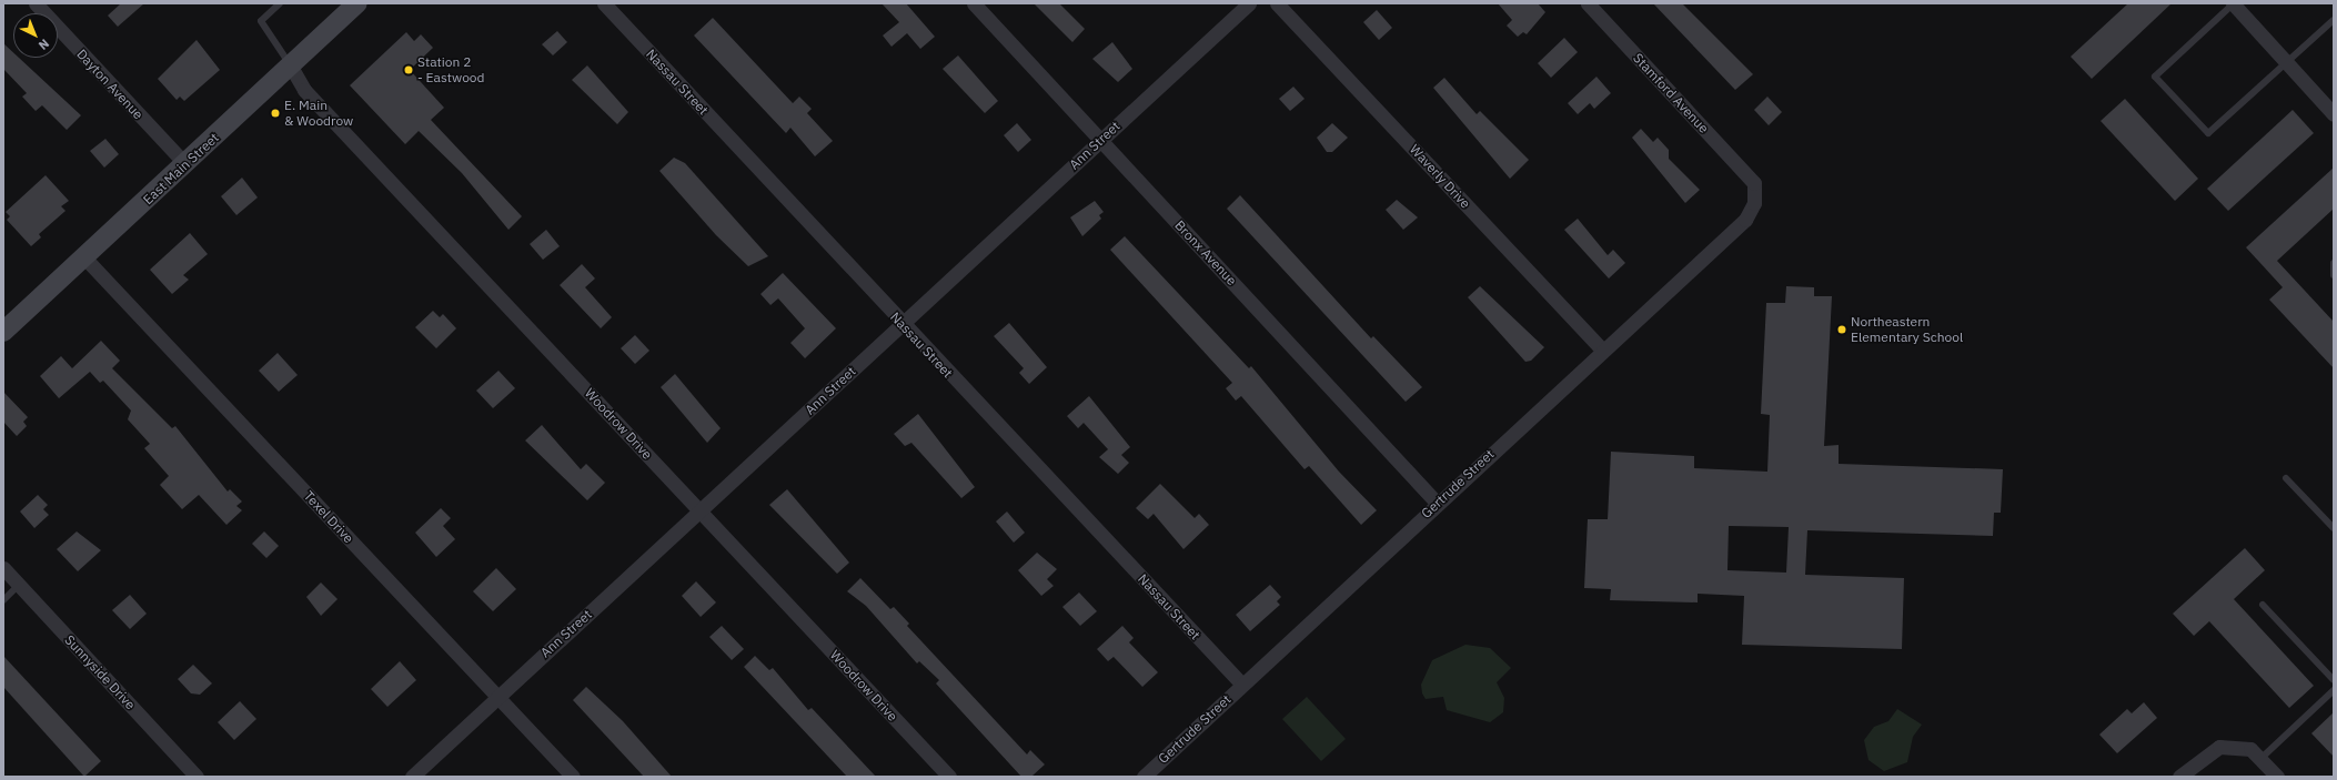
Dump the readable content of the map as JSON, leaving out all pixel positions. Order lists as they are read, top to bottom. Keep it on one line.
{"streets":{"street":["Nassau Street","Dayton Avenue","Stamford Avenue","Ann Street","East Main Street","Waverly Drive","Bronx Avenue","Woodrow Drive","Gertrude Street","Texel Drive","Sunnyside Drive"]},"crossings":[["Nassau Street","Ann Street"],["Nassau Street","Gertrude Street"],["Dayton Avenue","East Main Street"],["Stamford Avenue","Gertrude Street"],["Ann Street","Bronx Avenue"],["Ann Street","Woodrow Drive"],["Ann Street","Texel Drive"],["East Main Street","Woodrow Drive"],["East Main Street","Texel Drive"],["Waverly Drive","Gertrude Street"],["Bronx Avenue","Gertrude Street"]],"places":["Station 2 - Eastwood","E. Main & Woodrow","Northeastern Elementary School"],"north":"bottom right"}
